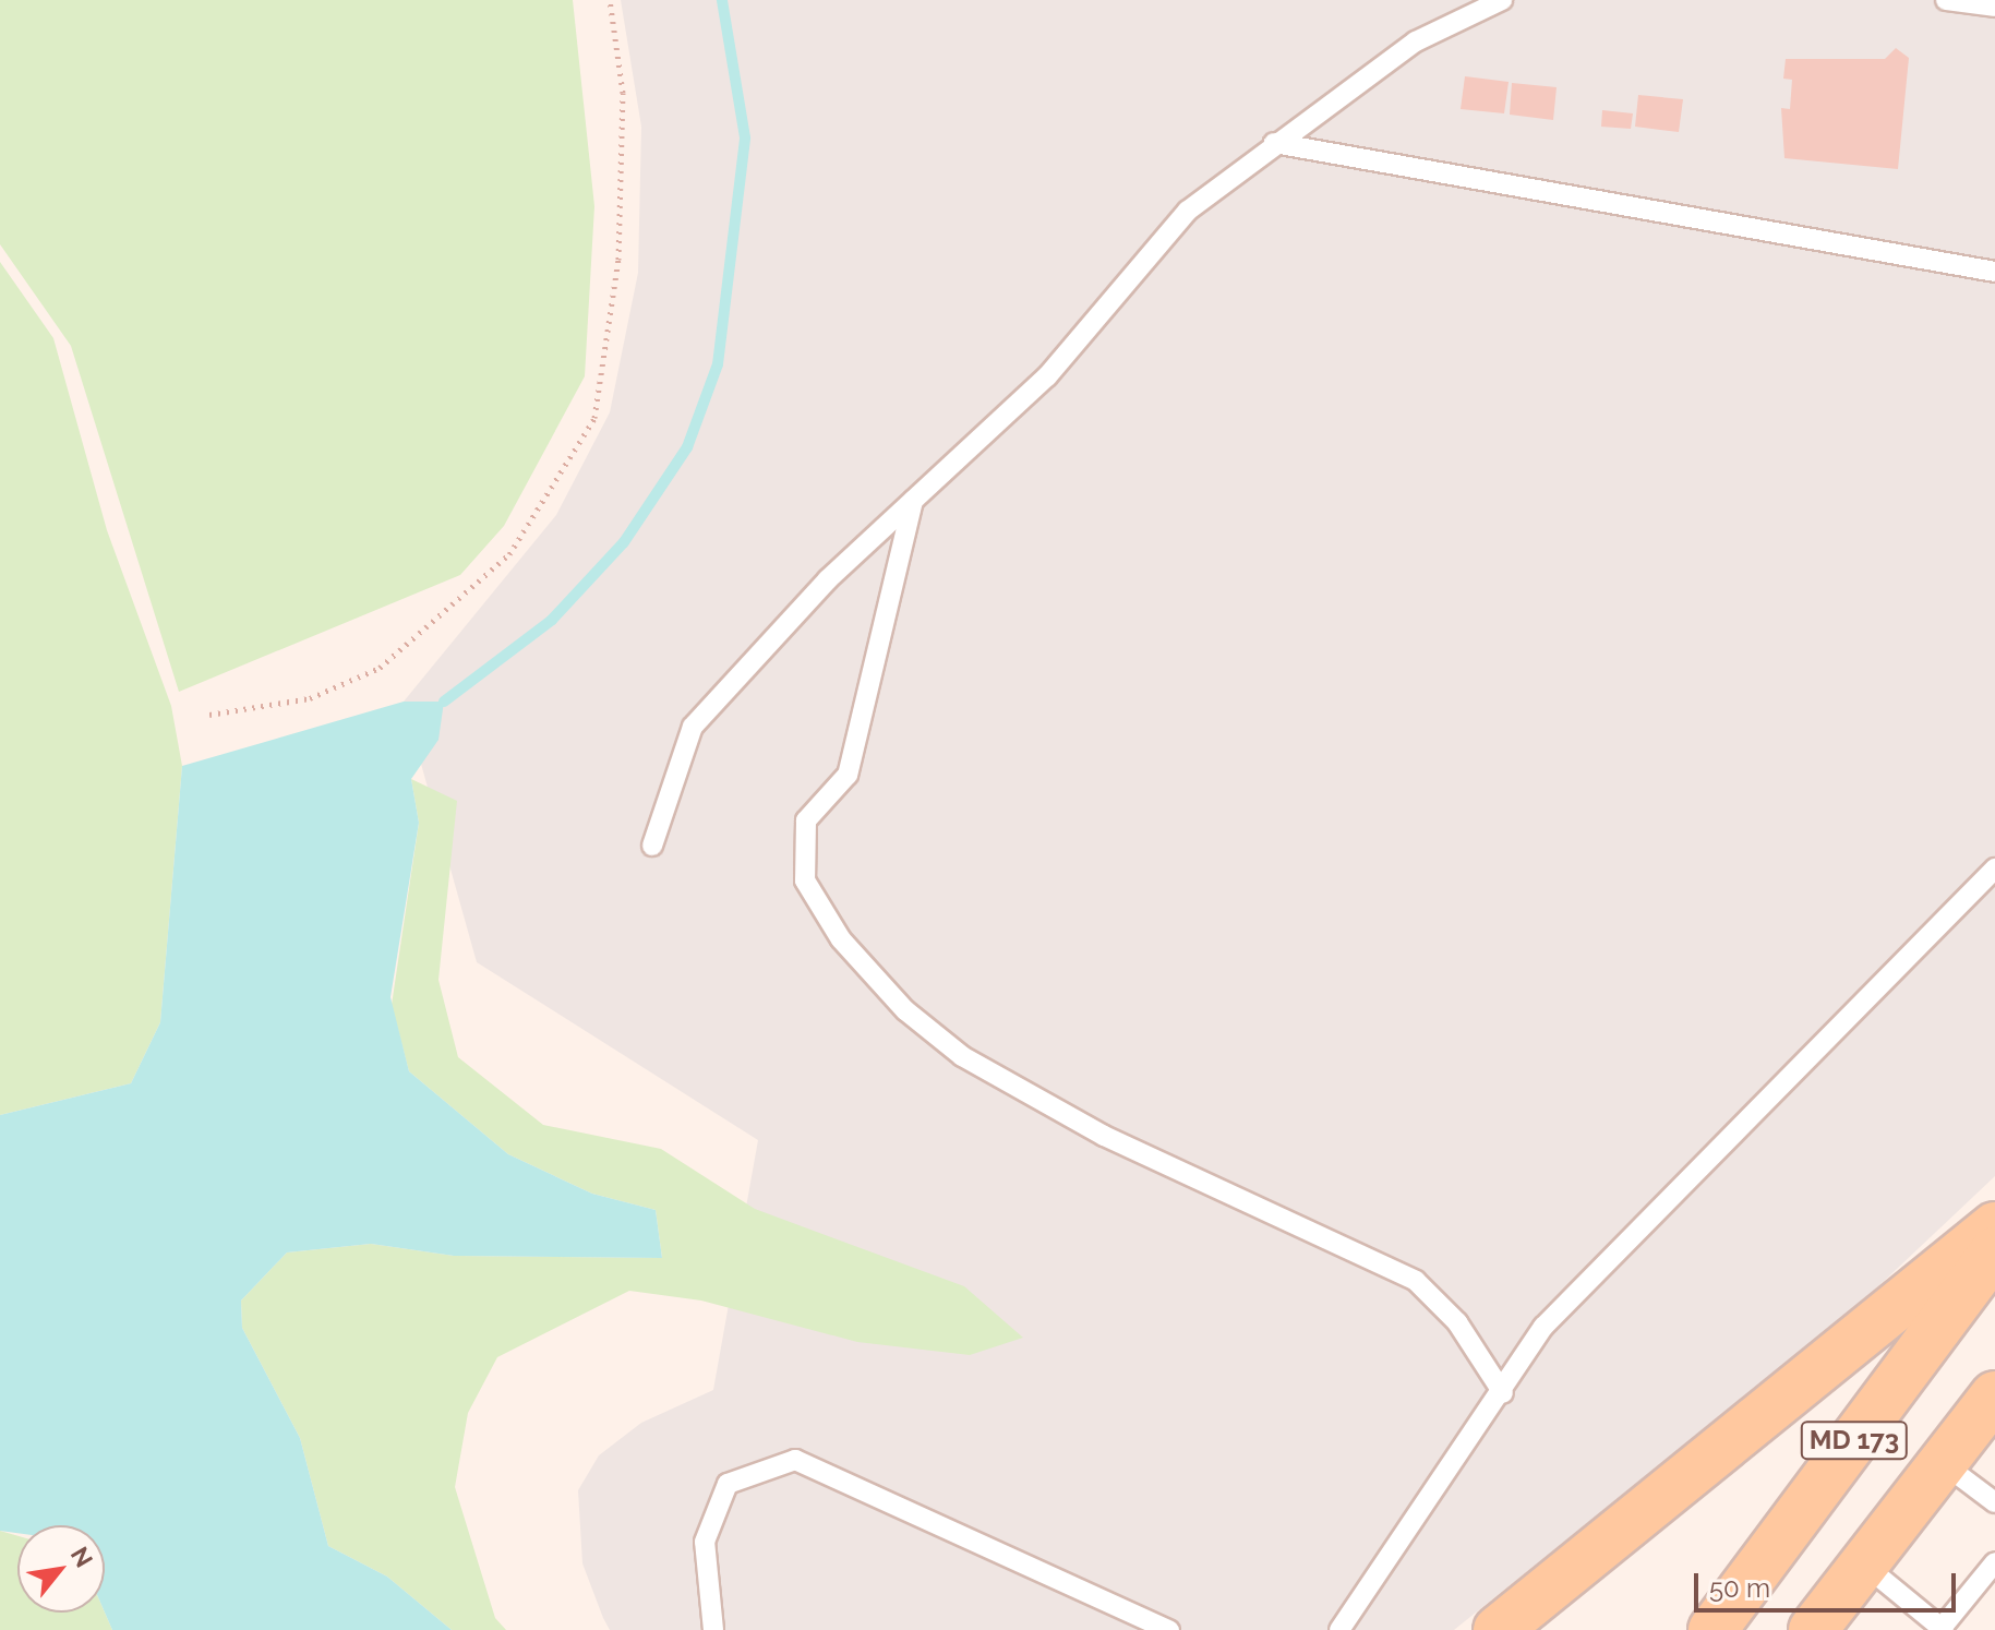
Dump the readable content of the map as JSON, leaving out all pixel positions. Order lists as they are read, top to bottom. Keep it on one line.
{"streets":{"main road":["MD 173"]},"scale_bar":"50 m","north":"top right"}
